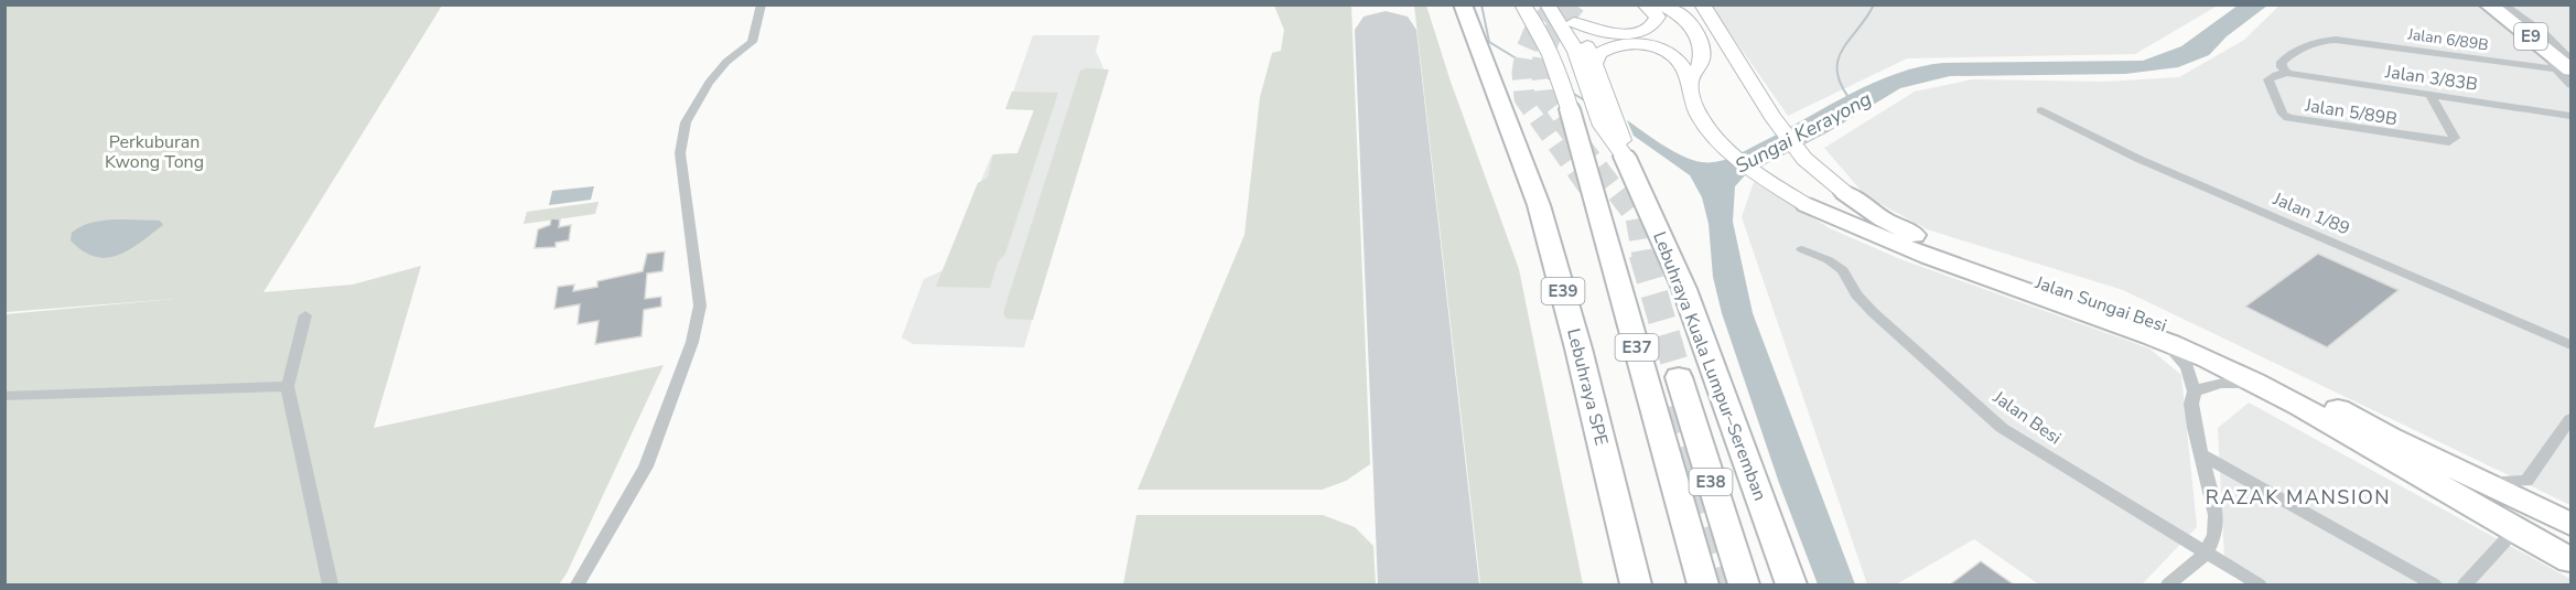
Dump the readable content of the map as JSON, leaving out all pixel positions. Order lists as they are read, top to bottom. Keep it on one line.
{"streets":{"highway":["E9","E39","Jalan Sungai Besi","E37","Lebuhraya Kuala Lumpur–Seremban","Lebuhraya SPE","E38"],"street":["Jalan 6/89B","Jalan 3/83B","Jalan 5/89B","Jalan 1/89","Jalan Besi"]},"crossings":[["E9","Jalan 6/89B"],["Jalan 6/89B","Jalan 5/89B"],["Jalan 3/83B","Jalan 5/89B"]],"districts":["RAZAK MANSION"],"water":["Sungai Kerayong"],"parks":["Perkuburan Kwong Tong"]}
